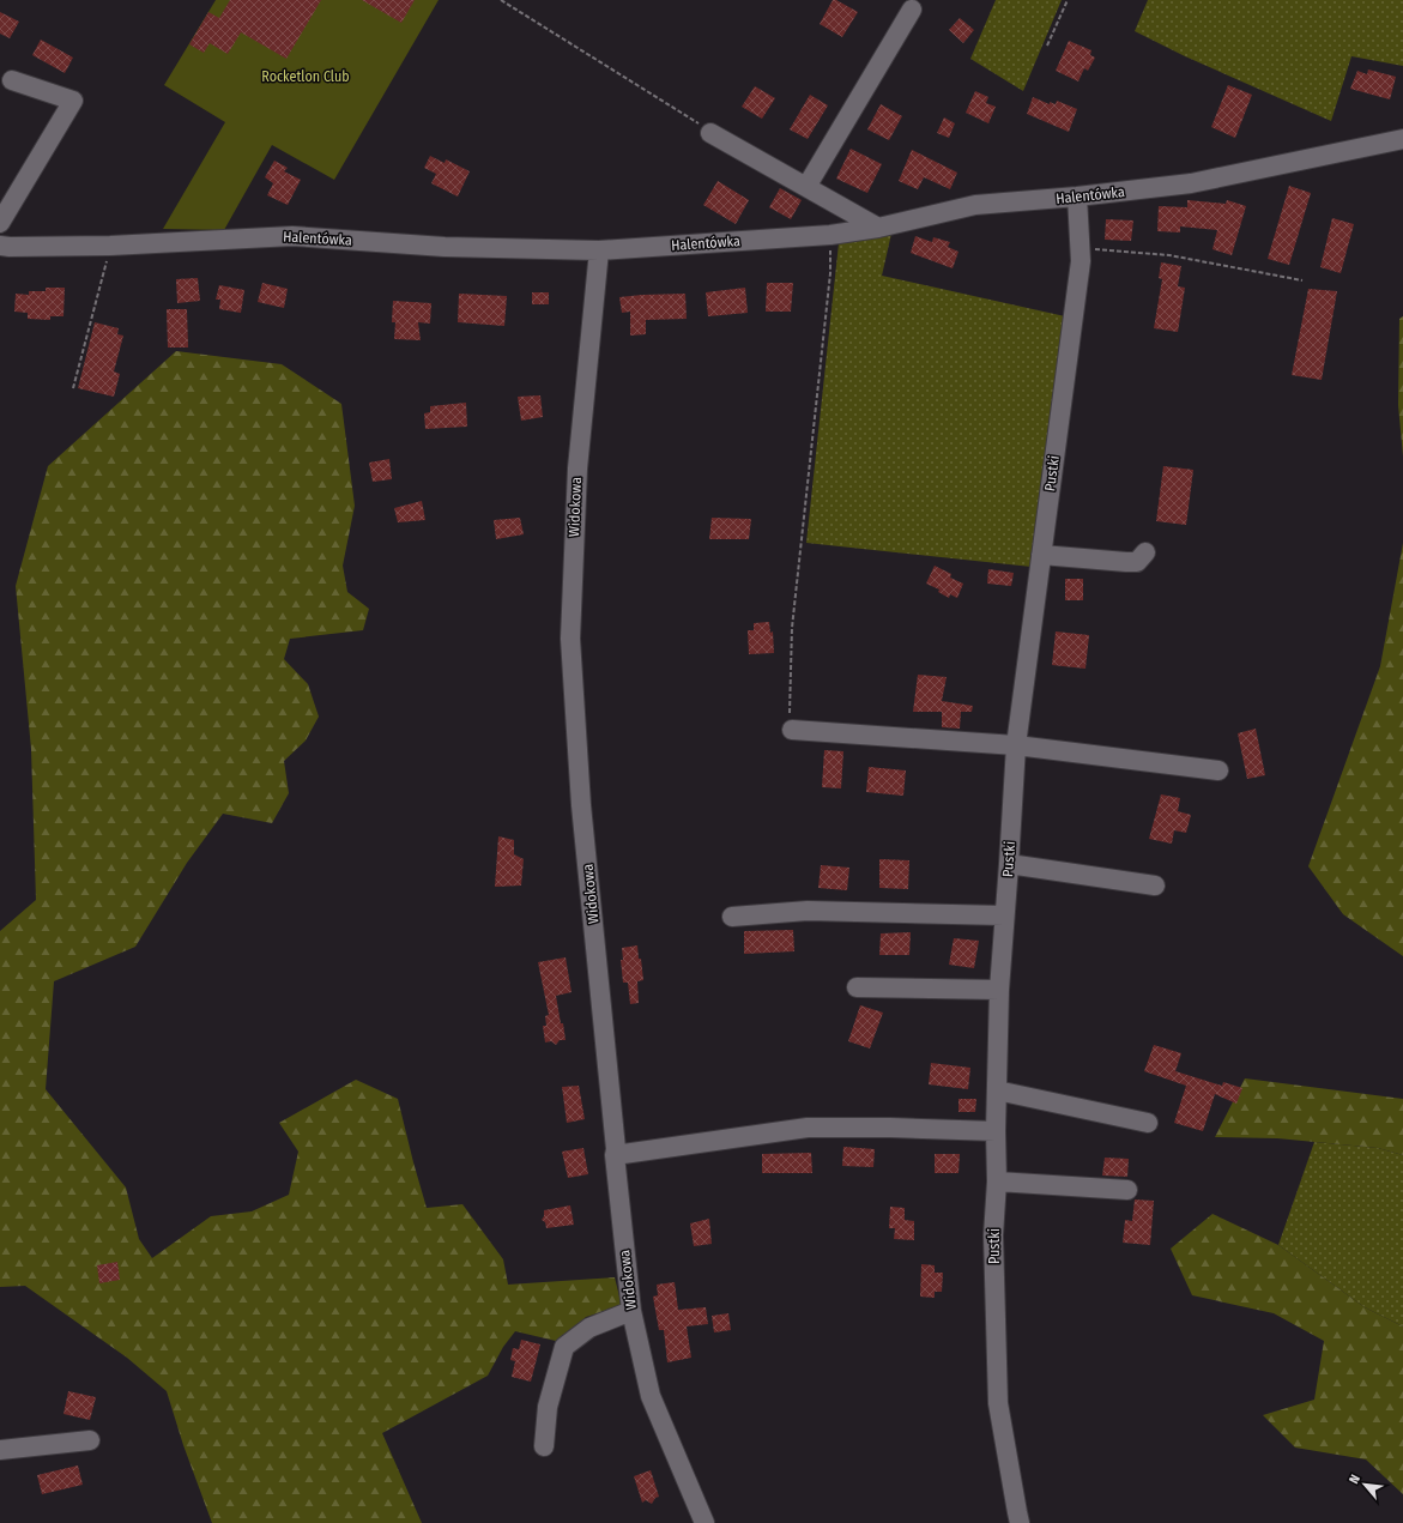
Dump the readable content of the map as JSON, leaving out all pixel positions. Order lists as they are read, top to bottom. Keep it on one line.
{"streets":{"street":["Halentówka","Pustki","Widokowa"]},"crossings":[["Halentówka","Pustki"],["Halentówka","Widokowa"]],"parks":["Rocketlon Club"],"north":"top left"}
